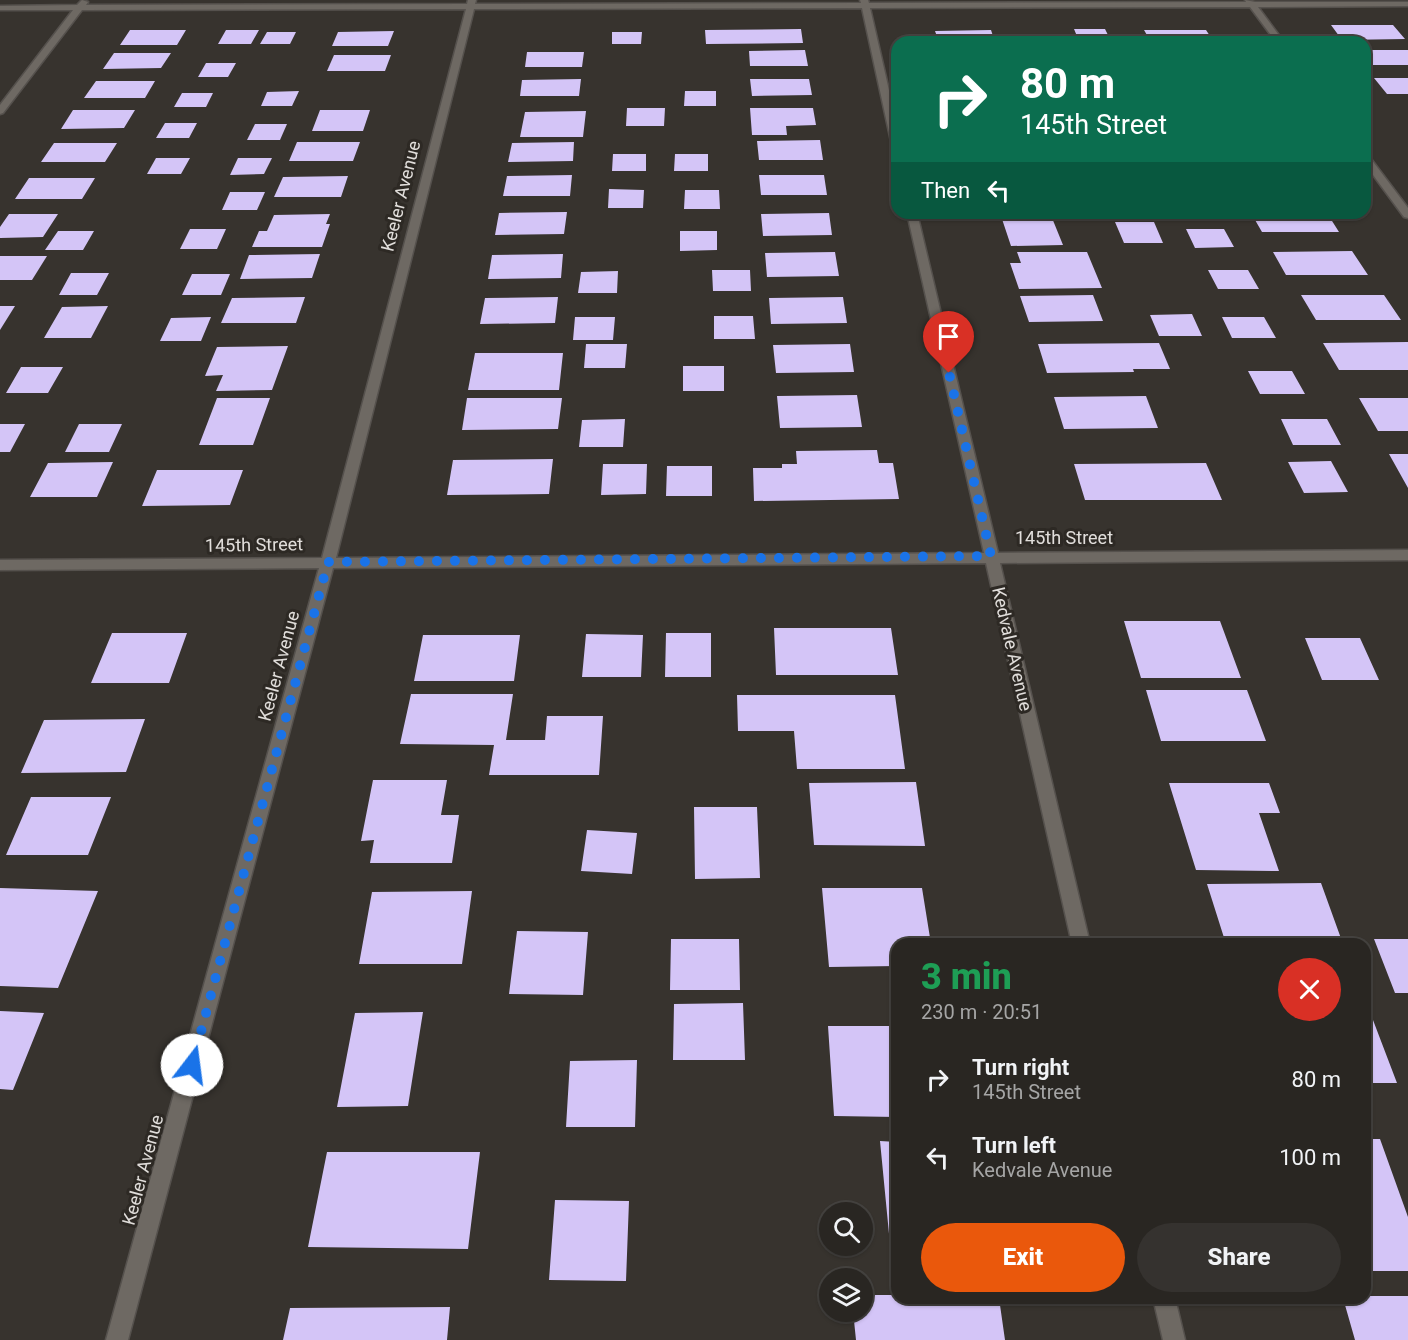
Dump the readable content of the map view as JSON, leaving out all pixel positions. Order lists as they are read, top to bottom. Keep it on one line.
{"streets":{"street":["Keeler Avenue","145th Street","Kedvale Avenue"]},"crossings":[["Keeler Avenue","145th Street"],["145th Street","Kedvale Avenue"]],"page":{"turn":["80 m","145th Street"],"then":"Then","heading":["3 min","230 m · 20:51"],"list":[{"name":"Turn right","note":"145th Street","value":"80 m"},{"name":"Turn left","note":"Kedvale Avenue","value":"100 m"}],"buttons":["Exit","Share"]}}
